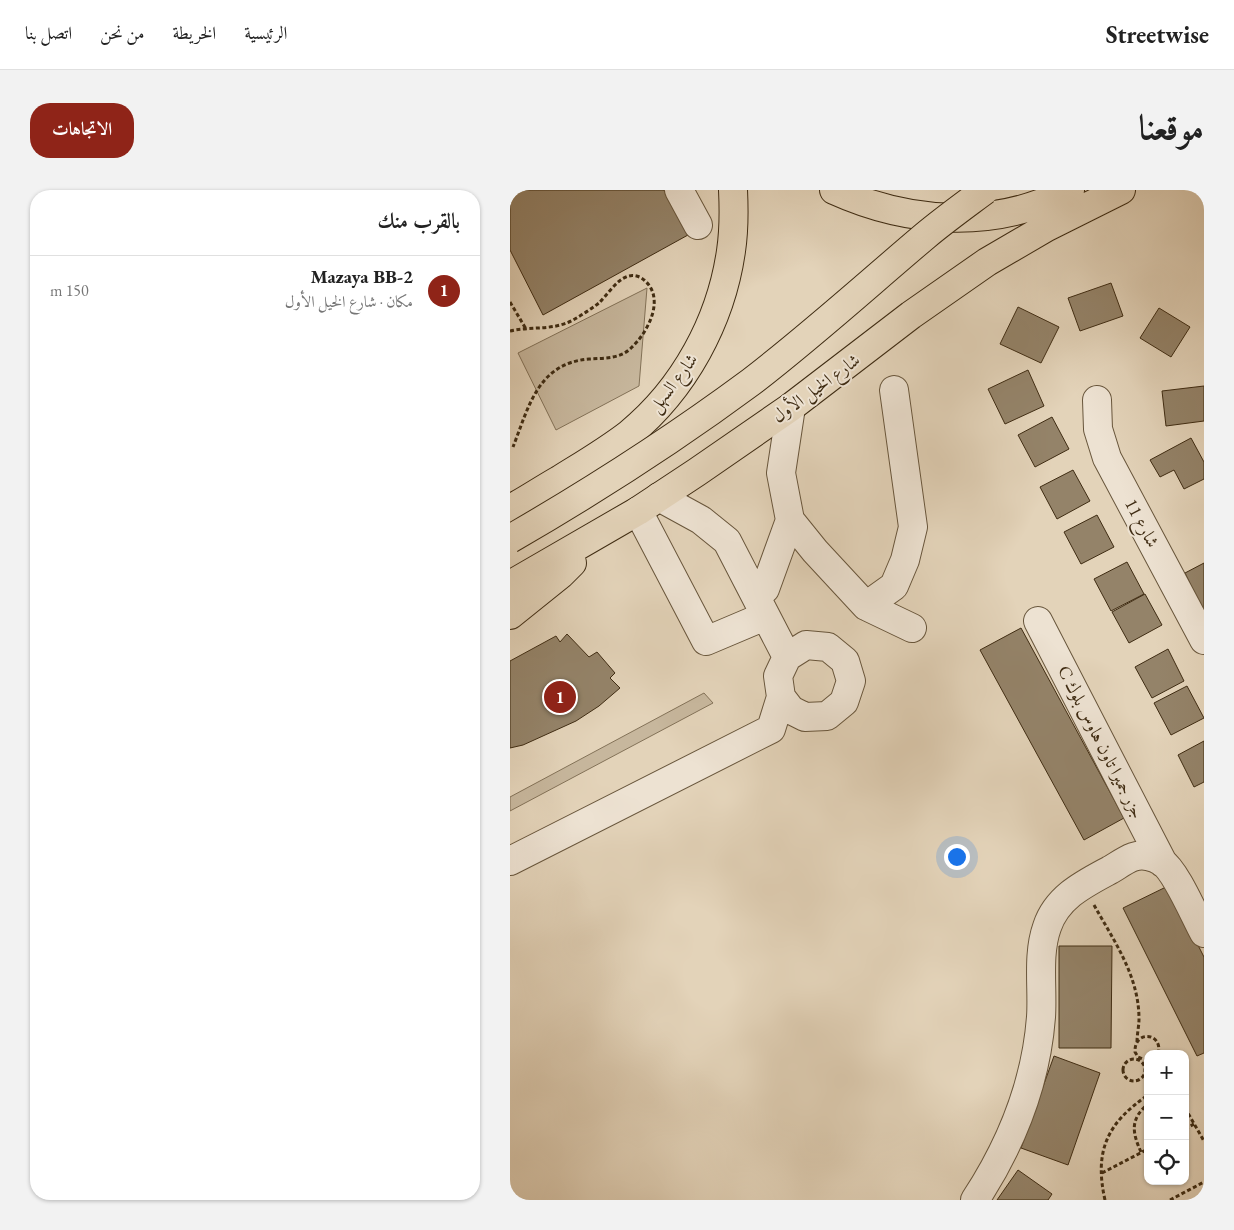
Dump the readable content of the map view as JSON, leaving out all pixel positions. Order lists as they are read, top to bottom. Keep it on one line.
{"streets":{"main road":["شارع السهل","شارع الخيل الأول"],"street":["شارع 11","C جزر جميرا تاون هاوس بلوك"]},"page":{"header":"Streetwise","nav":["الرئيسية","الخريطة","من نحن","اتصل بنا"],"title":"موقعنا","buttons":"الاتجاهات","heading":"بالقرب منك","list":[{"mark":"1","name":"Mazaya BB-2","note":"مكان · شارع الخيل الأول","value":"150 m"}],"pins":"1","map_buttons":["+","−"]}}
